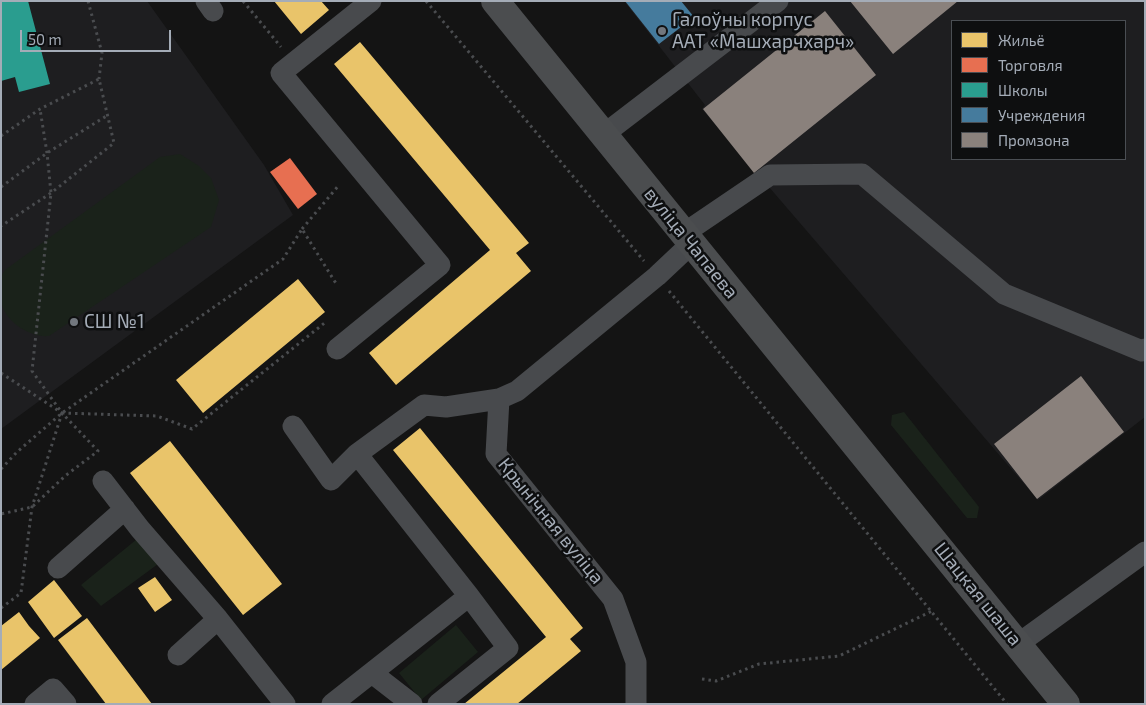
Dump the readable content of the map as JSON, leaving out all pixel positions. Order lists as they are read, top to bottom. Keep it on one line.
{"streets":{"main road":["вуліца Чапаева","Шацкая шаша"],"street":["Крынічная вуліца"]},"crossings":[["вуліца Чапаева","Шацкая шаша"]],"places":["Галоўны корпус ААТ «Машхарчхарч»","СШ №1"],"legend":["Жильё","Торговля","Школы","Учреждения","Промзона"],"scale_bar":"50 m"}
